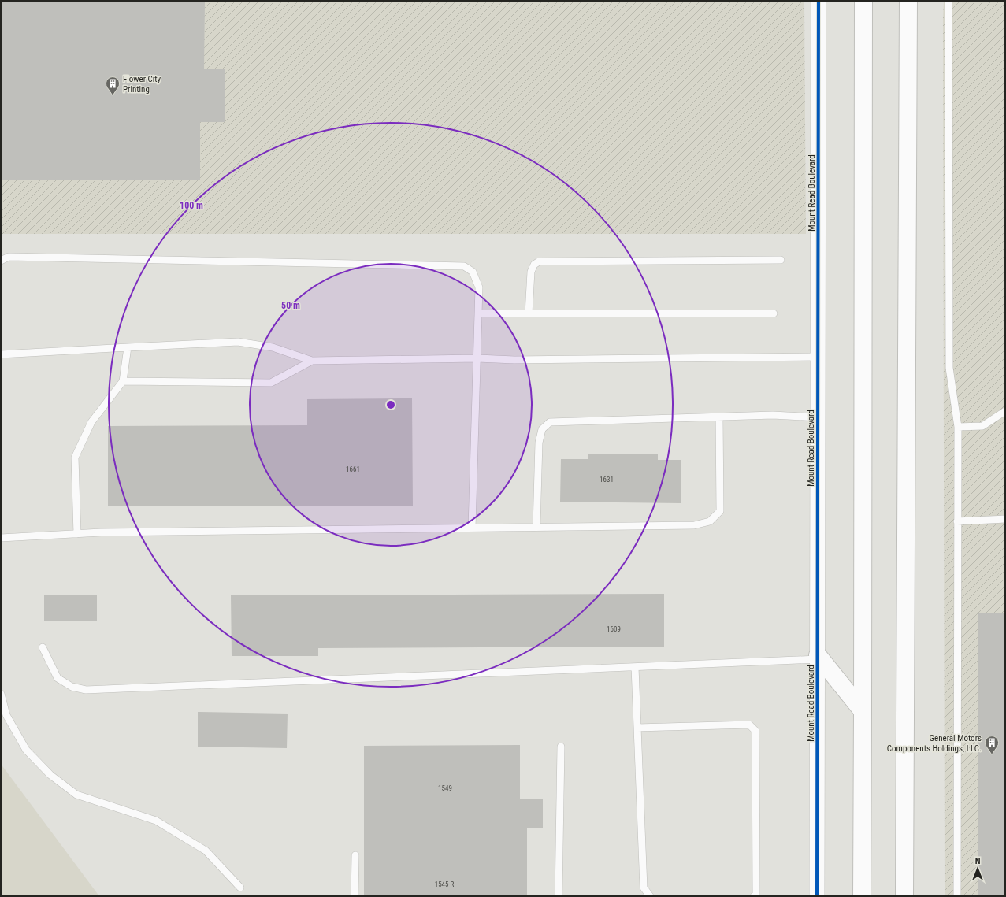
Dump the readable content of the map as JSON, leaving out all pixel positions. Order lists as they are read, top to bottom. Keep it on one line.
{"streets":{"street":["Mount Read Boulevard"]},"places":{"building":["Flower City Printing","General Motors Components Holdings, LLC."]},"house_numbers":["1661","1631","1609","1549","1545 R"],"north":"top","rings":["100 m","50 m"]}
